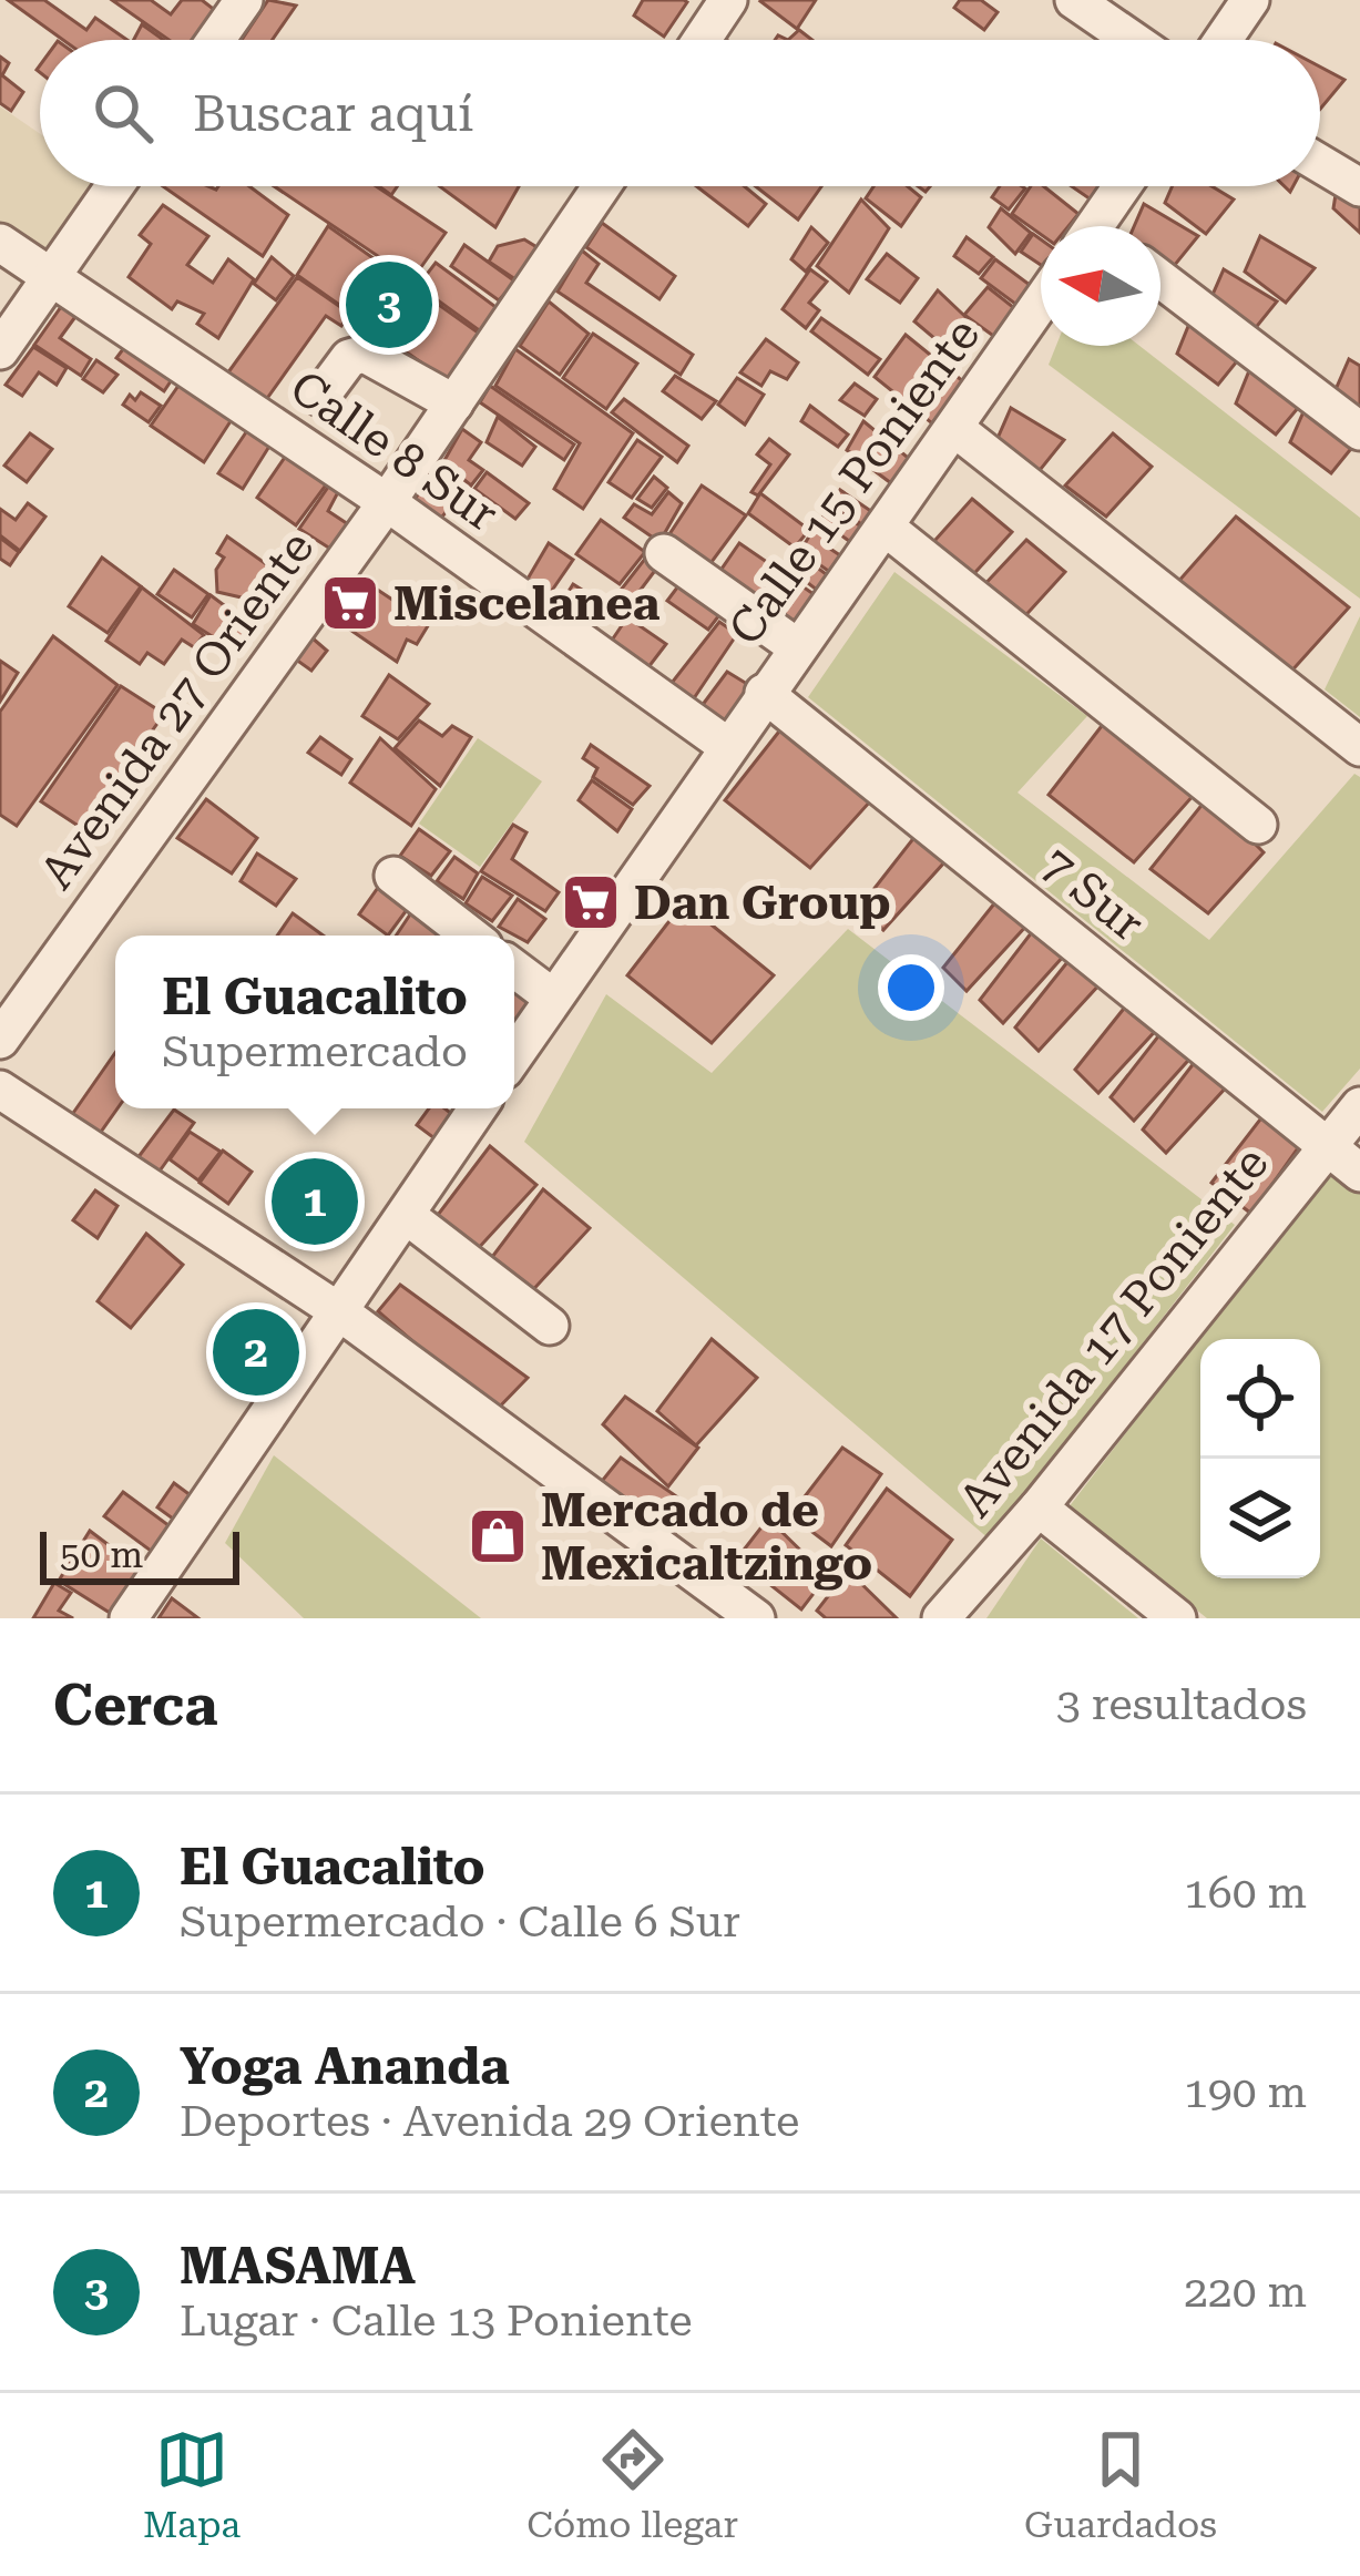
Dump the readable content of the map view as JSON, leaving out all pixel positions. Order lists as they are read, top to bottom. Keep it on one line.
{"streets":{"street":["Calle 8 Sur","Calle 15 Poniente","Avenida 27 Oriente","7 Sur","Avenida 17 Poniente"]},"crossings":[["Calle 8 Sur","Calle 15 Poniente"],["Calle 8 Sur","Avenida 27 Oriente"],["Calle 15 Poniente","7 Sur"],["7 Sur","Avenida 17 Poniente"]],"places":{"supermarket":["Miscelanea","Dan Group"],"shop":["Mercado de Mexicaltzingo"]},"scale_bar":"50 m","north":"left","page":{"search":"Buscar aquí","pins":["3","1","2"],"popup":["El Guacalito","Supermercado"],"scale":"50 m","heading":["Cerca","3 resultados"],"list":[{"mark":"1","name":"El Guacalito","note":"Supermercado · Calle 6 Sur","value":"160 m"},{"mark":"2","name":"Yoga Ananda","note":"Deportes · Avenida 29 Oriente","value":"190 m"},{"mark":"3","name":"MASAMA","note":"Lugar · Calle 13 Poniente","value":"220 m"}],"nav":["Mapa","Cómo llegar","Guardados"]}}
